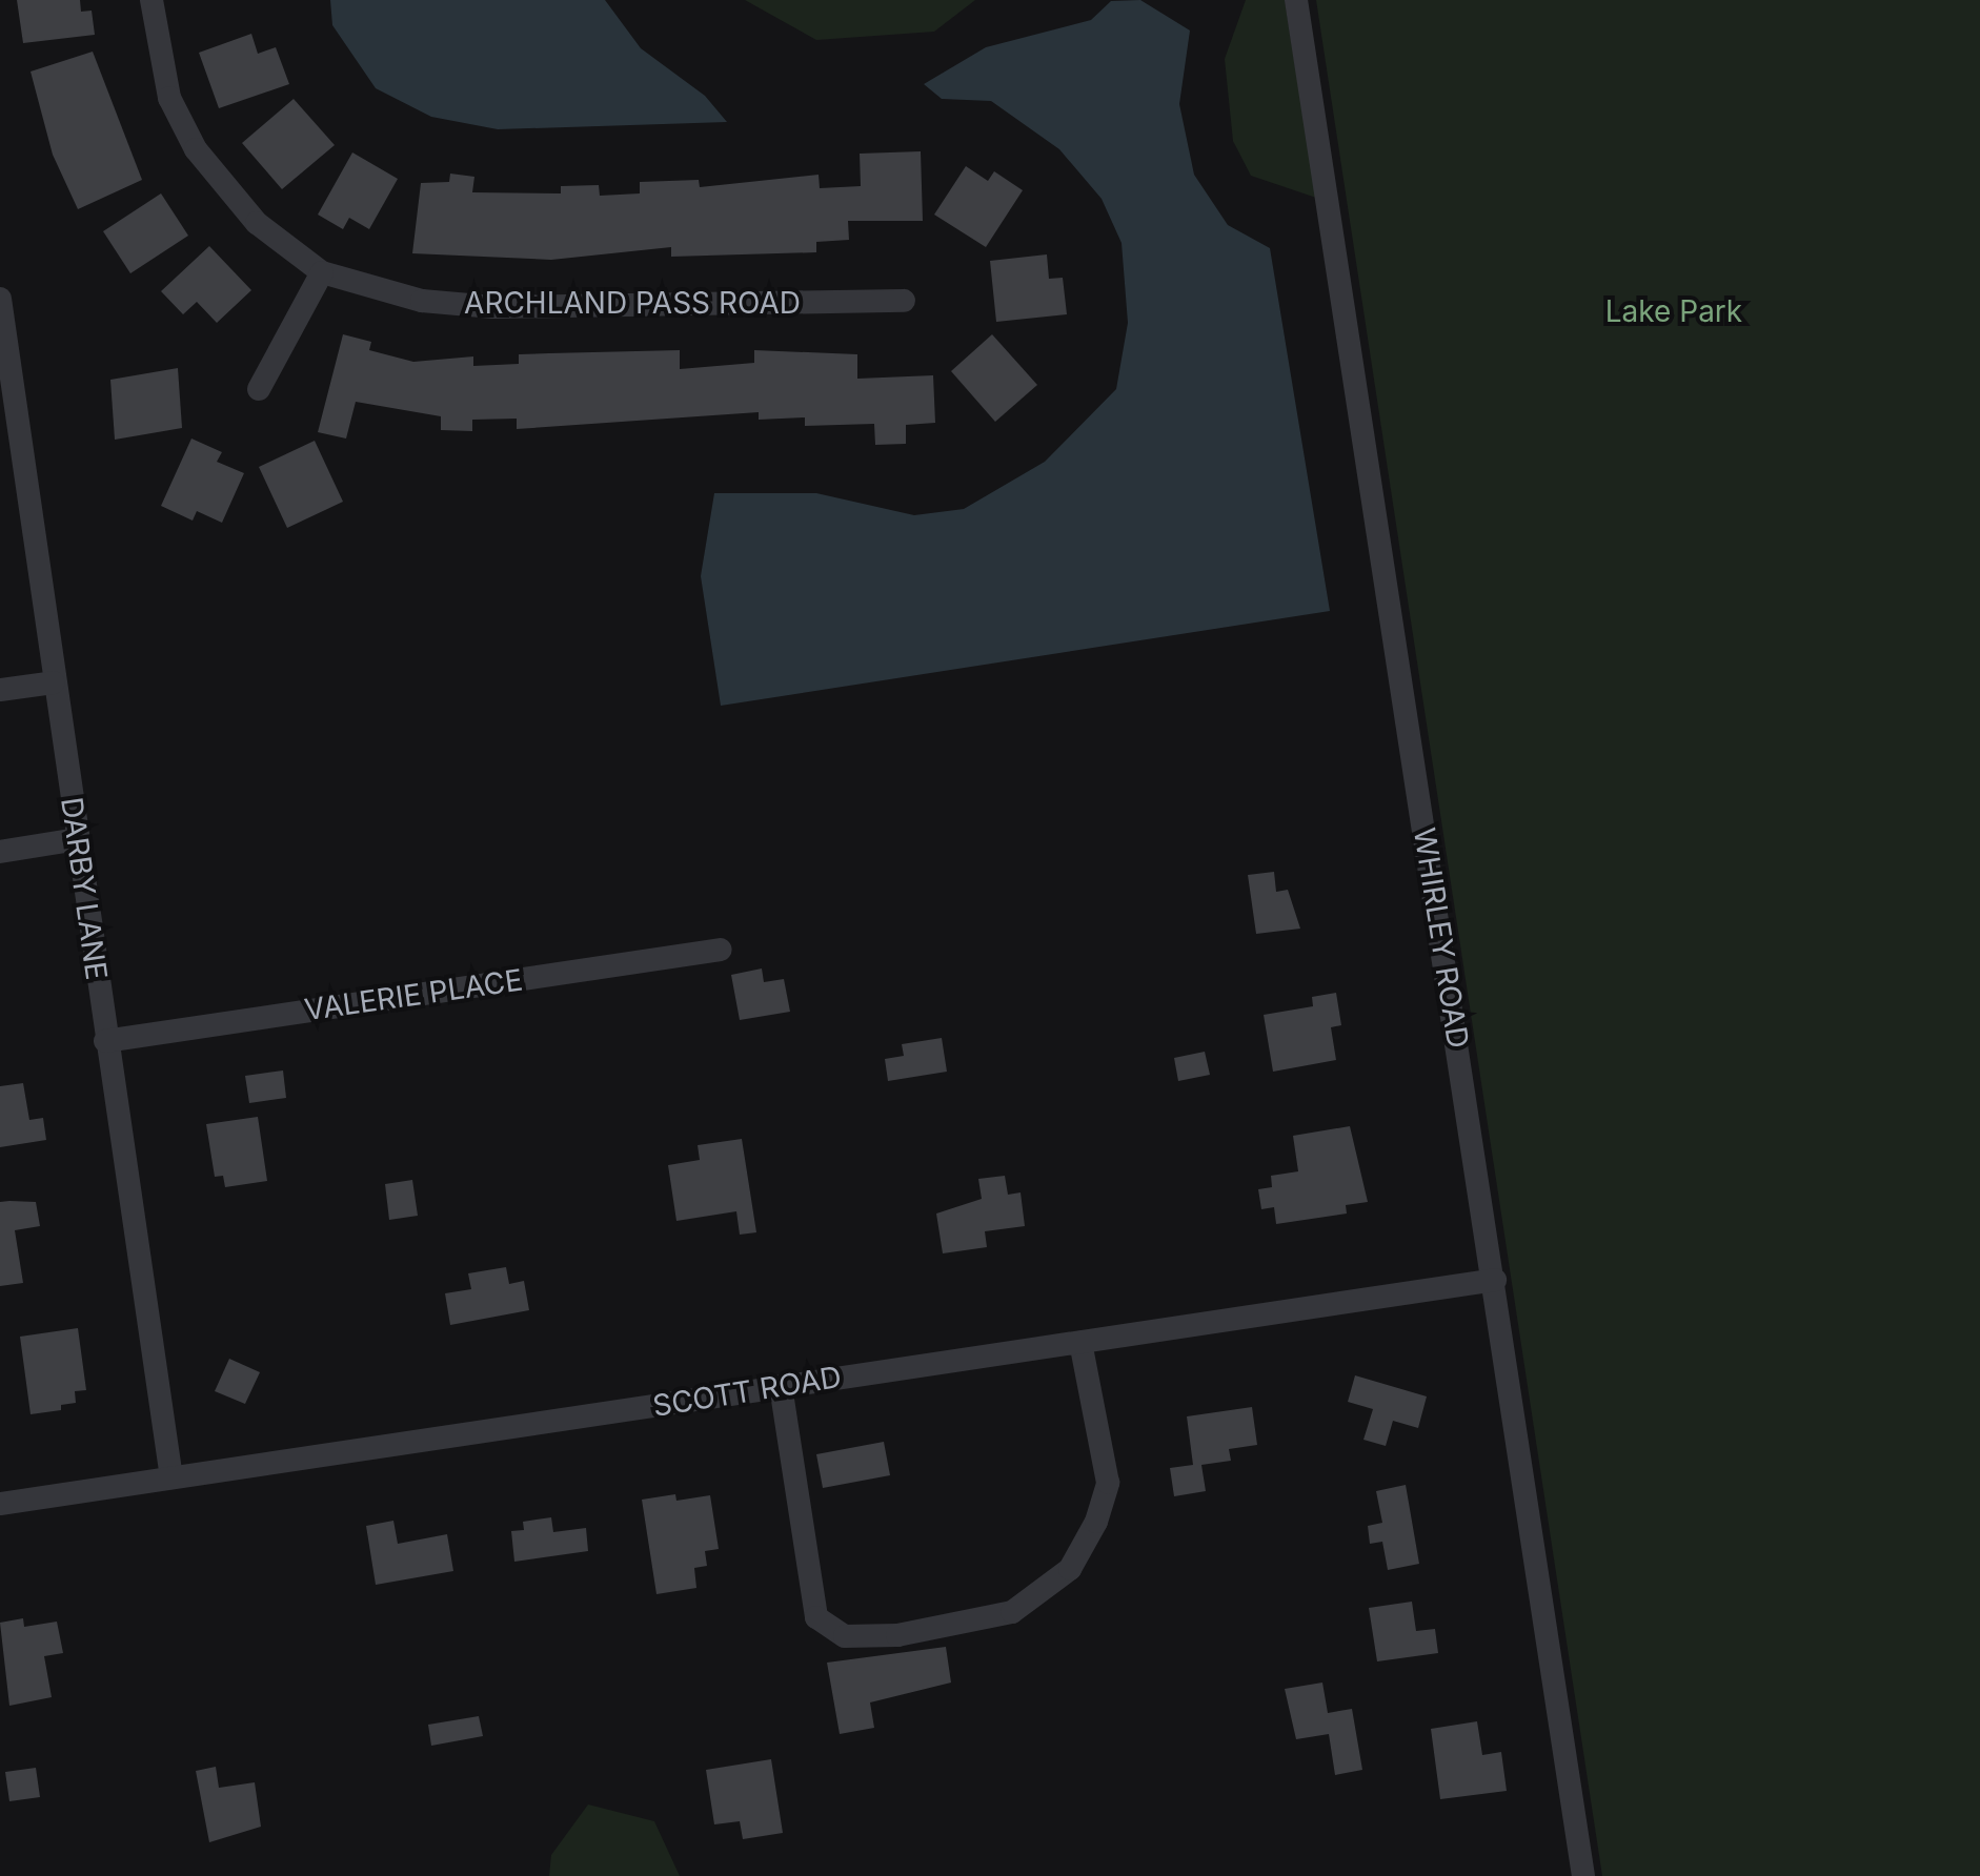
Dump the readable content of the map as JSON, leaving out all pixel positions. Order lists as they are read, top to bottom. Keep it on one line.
{"streets":{"street":["ARCHLAND PASS ROAD","DARBY LANE","WHIRLEY ROAD","VALERIE PLACE","SCOTT ROAD"]},"crossings":[["DARBY LANE","VALERIE PLACE"],["DARBY LANE","SCOTT ROAD"],["WHIRLEY ROAD","SCOTT ROAD"]],"parks":["Lake Park"]}
